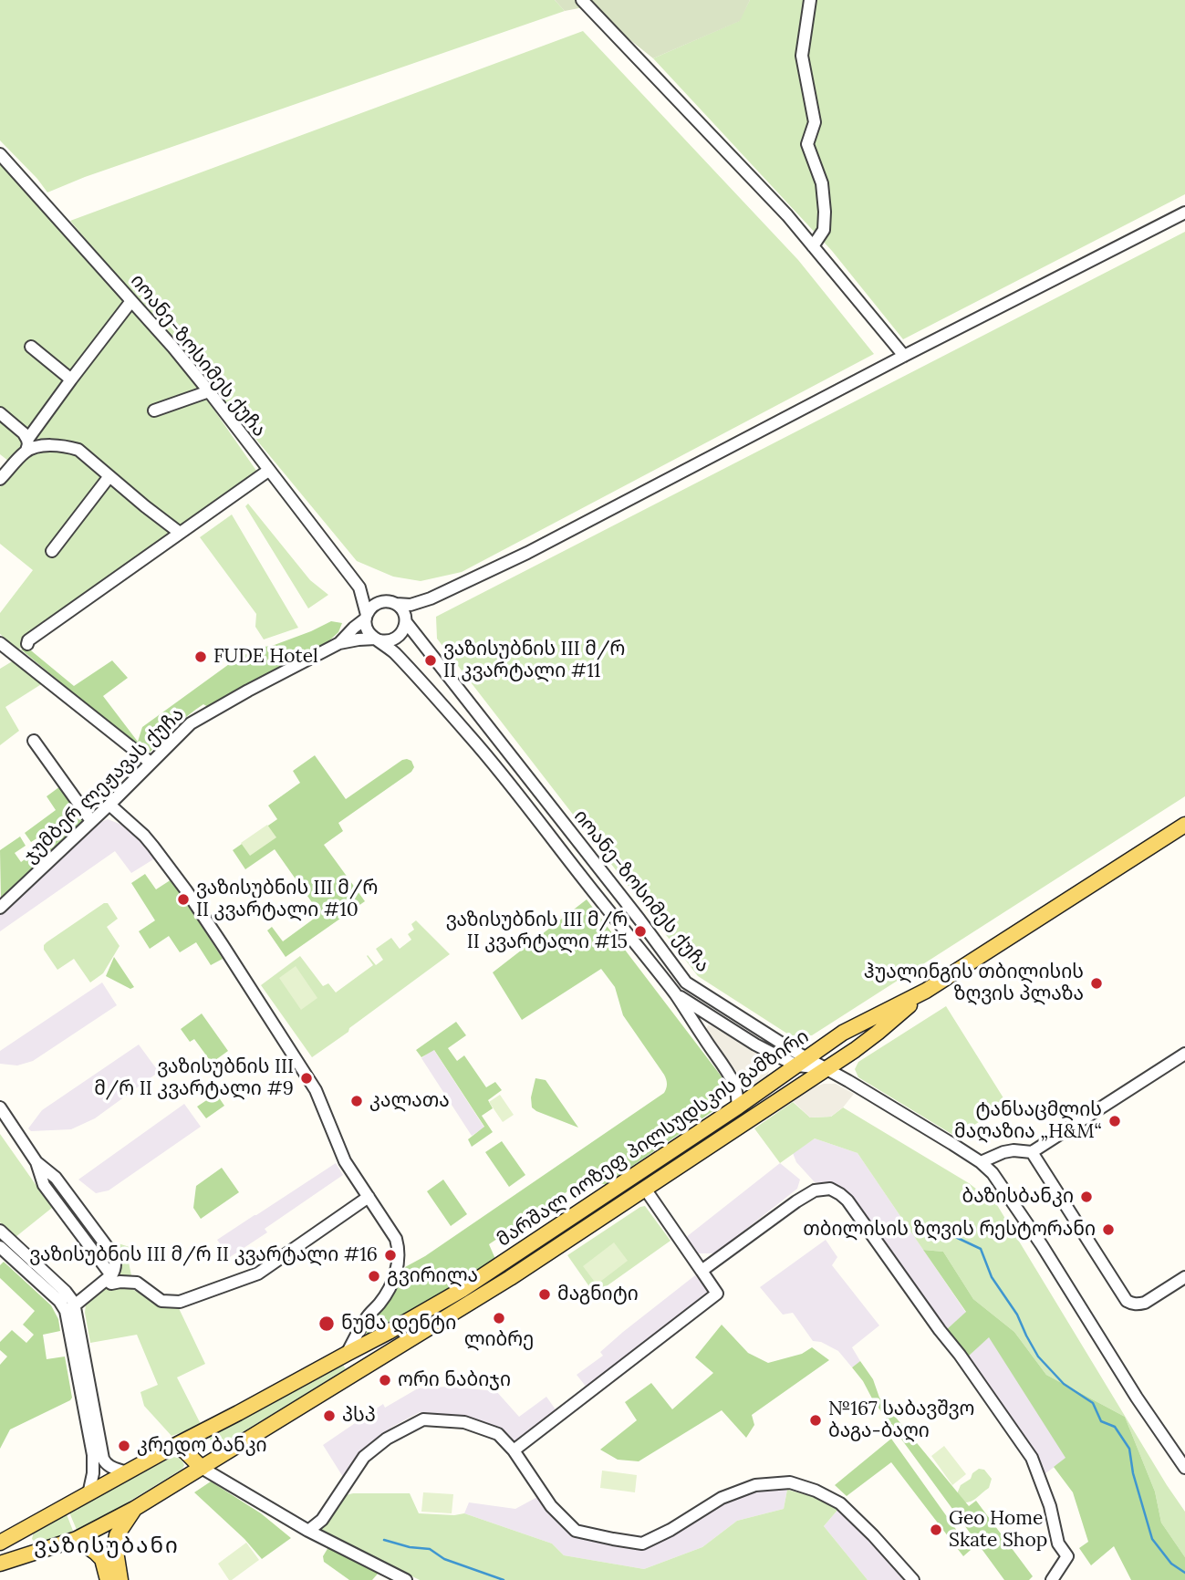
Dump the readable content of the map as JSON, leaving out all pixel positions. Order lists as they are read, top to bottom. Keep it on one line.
{"streets":{"main road":["მარშალ იოზეფ პილსუდსკის გამზირი"],"street":["იოანე-ზოსიმეს ქუჩა","ჯუმბერ ლეჟავას ქუჩა"]},"crossings":[["იოანე-ზოსიმეს ქუჩა","ჯუმბერ ლეჟავას ქუჩა"],["იოანე-ზოსიმეს ქუჩა","მარშალ იოზეფ პილსუდსკის გამზირი"]],"districts":["ვაზისუბანი"],"places":["FUDE Hotel","ვაზისუბნის III მ/რ II კვარტალი #11","ვაზისუბნის III მ/რ II კვარტალი #10","ვაზისუბნის III მ/რ II კვარტალი #15","ჰუალინგის თბილისის ზღვის პლაზა","ვაზისუბნის III მ/რ II კვარტალი #9","კალათა","ტანსაცმლის მაღაზია „H&M“","ბაზისბანკი","თბილისის ზღვის რესტორანი","ვაზისუბნის III მ/რ II კვარტალი #16","გვირილა","მაგნიტი","ლიბრე","ნუმა დენტი","ორი ნაბიჯი","პსპ","№167 საბავშვო ბაგა-ბაღი","კრედო ბანკი","Geo Home Skate Shop"]}
